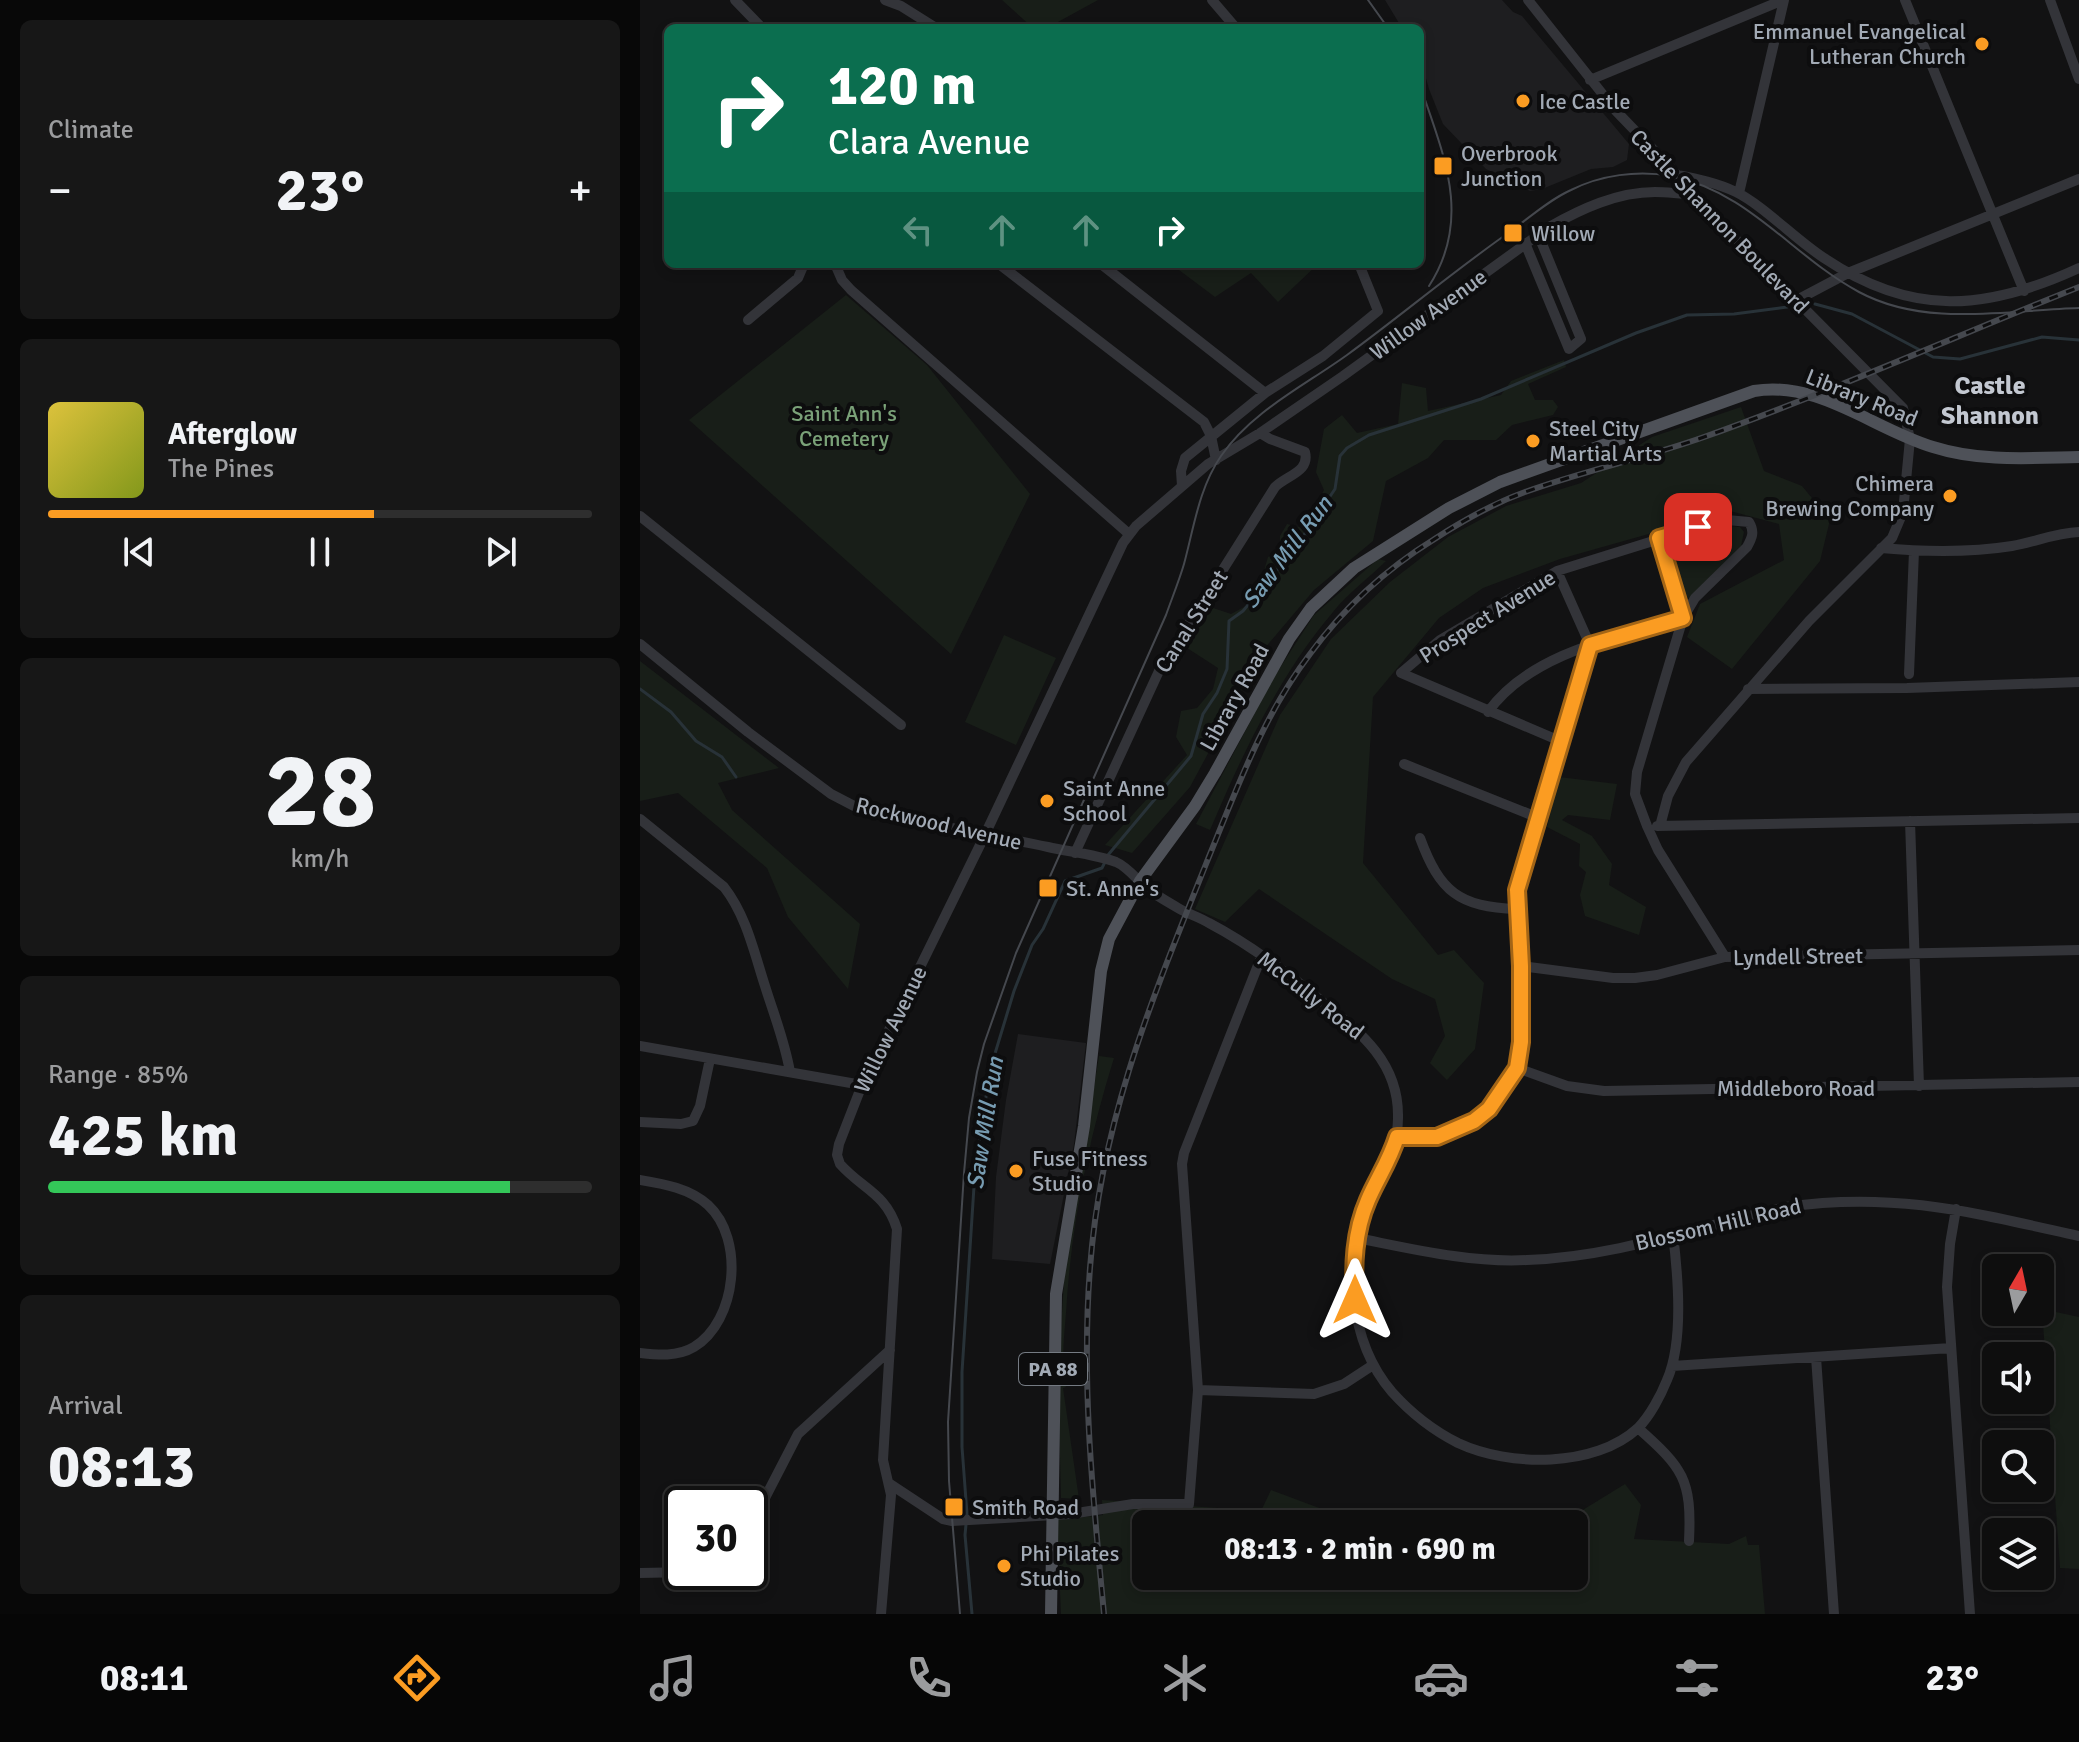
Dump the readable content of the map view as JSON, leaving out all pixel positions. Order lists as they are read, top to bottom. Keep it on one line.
{"streets":{"main road":["Library Road","PA 88"],"street":["Castle Shannon Boulevard","Willow Avenue","Prospect Avenue","Canal Street","Rockwood Avenue","Lyndell Street","McCully Road","Middleboro Road","Blossom Hill Road"]},"crossings":[["Castle Shannon Boulevard","Willow Avenue"],["Castle Shannon Boulevard","Library Road"],["Willow Avenue","Canal Street"],["Willow Avenue","Rockwood Avenue"],["Library Road","Rockwood Avenue"],["Library Road","McCully Road"],["Prospect Avenue","Lyndell Street"],["Canal Street","Rockwood Avenue"],["Rockwood Avenue","McCully Road"],["McCully Road","Blossom Hill Road"]],"districts":["Castle Shannon"],"water":["Saw Mill Run"],"parks":["Saint Ann's Cemetery"],"places":{"other":["Emmanuel Evangelical Lutheran Church","Ice Castle","Steel City Martial Arts","Chimera Brewing Company","Saint Anne School","Fuse Fitness Studio","Phi Pilates Studio"],"transit":["Overbrook Junction","Willow","St. Anne's","Smith Road"]},"north":"top","page":{"tile":["Climate",["28","km/h"],["Range · 85%","425 km"],["Arrival","08:13"]],"turn":["120 m","Clara Avenue"],"heat":["−","23°","+"],"song":["Afterglow","The Pines"],"limit":"30","trip":"08:13 · 2 min · 690 m","tabs":["08:11","23°"]}}
